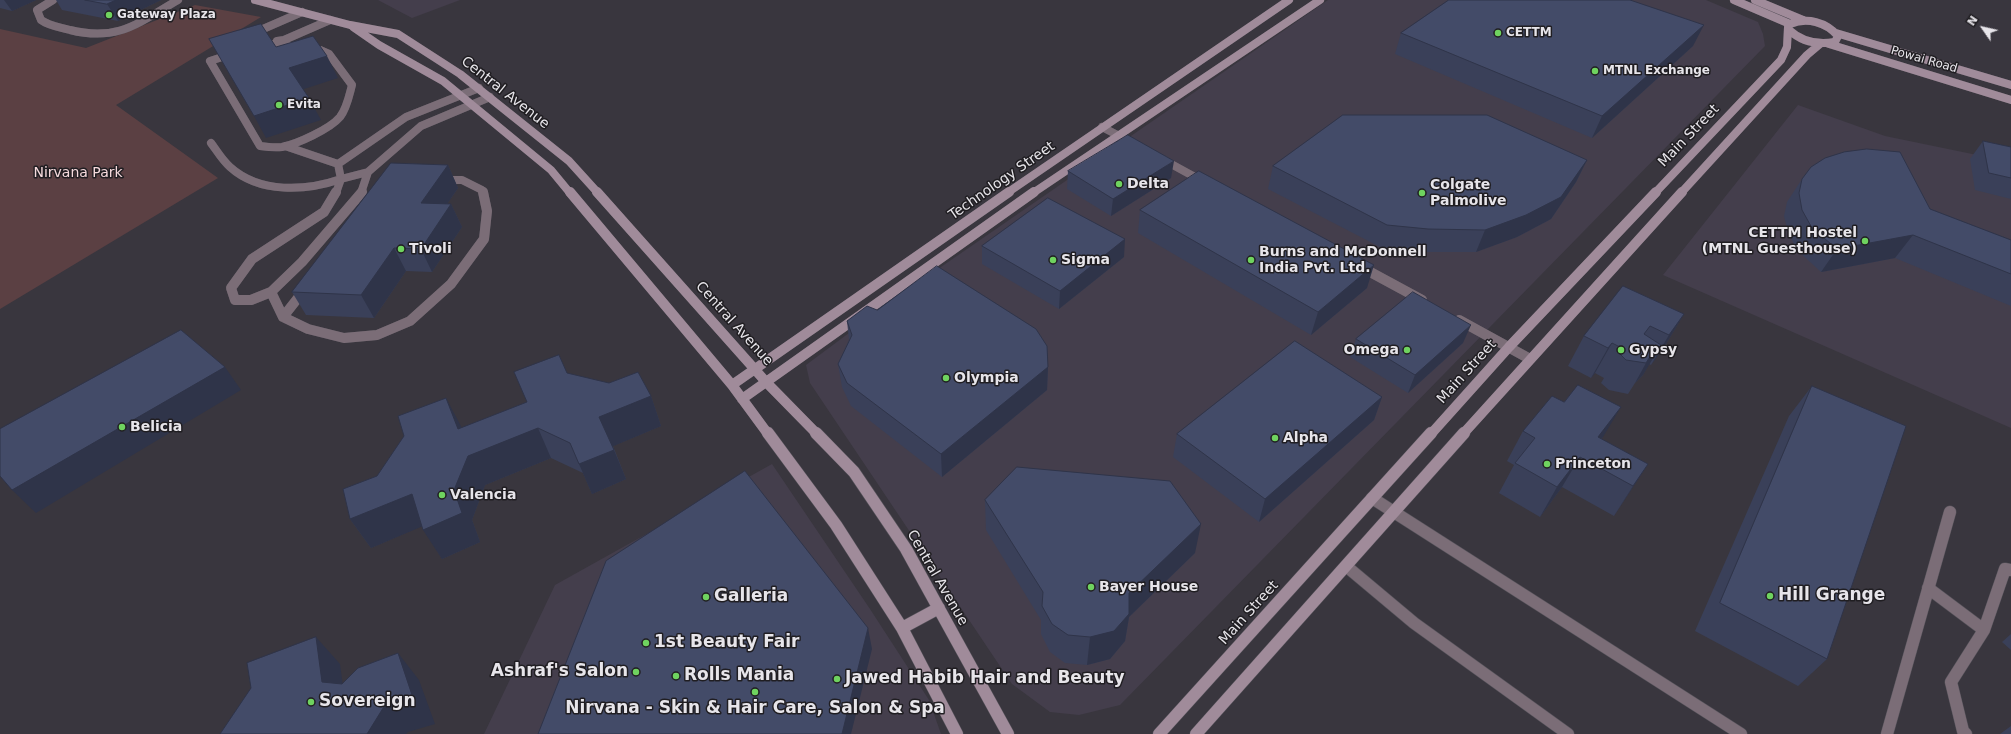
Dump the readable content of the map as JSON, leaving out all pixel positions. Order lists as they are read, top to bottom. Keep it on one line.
{"streets":{"main road":["Powai Road","Central Avenue","Main Street","Technology Street"]},"crossings":[["Powai Road","Main Street"],["Central Avenue","Technology Street"]],"parks":["Nirvana Park"],"places":["Gateway Plaza","CETTM","MTNL Exchange","Evita","Delta","Colgate Palmolive","CETTM Hostel (MTNL Guesthouse)","Tivoli","Sigma","Burns and McDonnell India Pvt. Ltd.","Omega","Gypsy","Olympia","Belicia","Alpha","Princeton","Valencia","Bayer House","Hill Grange","Galleria","1st Beauty Fair","Ashraf's Salon","Rolls Mania","Jawed Habib Hair and Beauty","Nirvana - Skin & Hair Care, Salon & Spa","Sovereign"],"north":"top left"}
